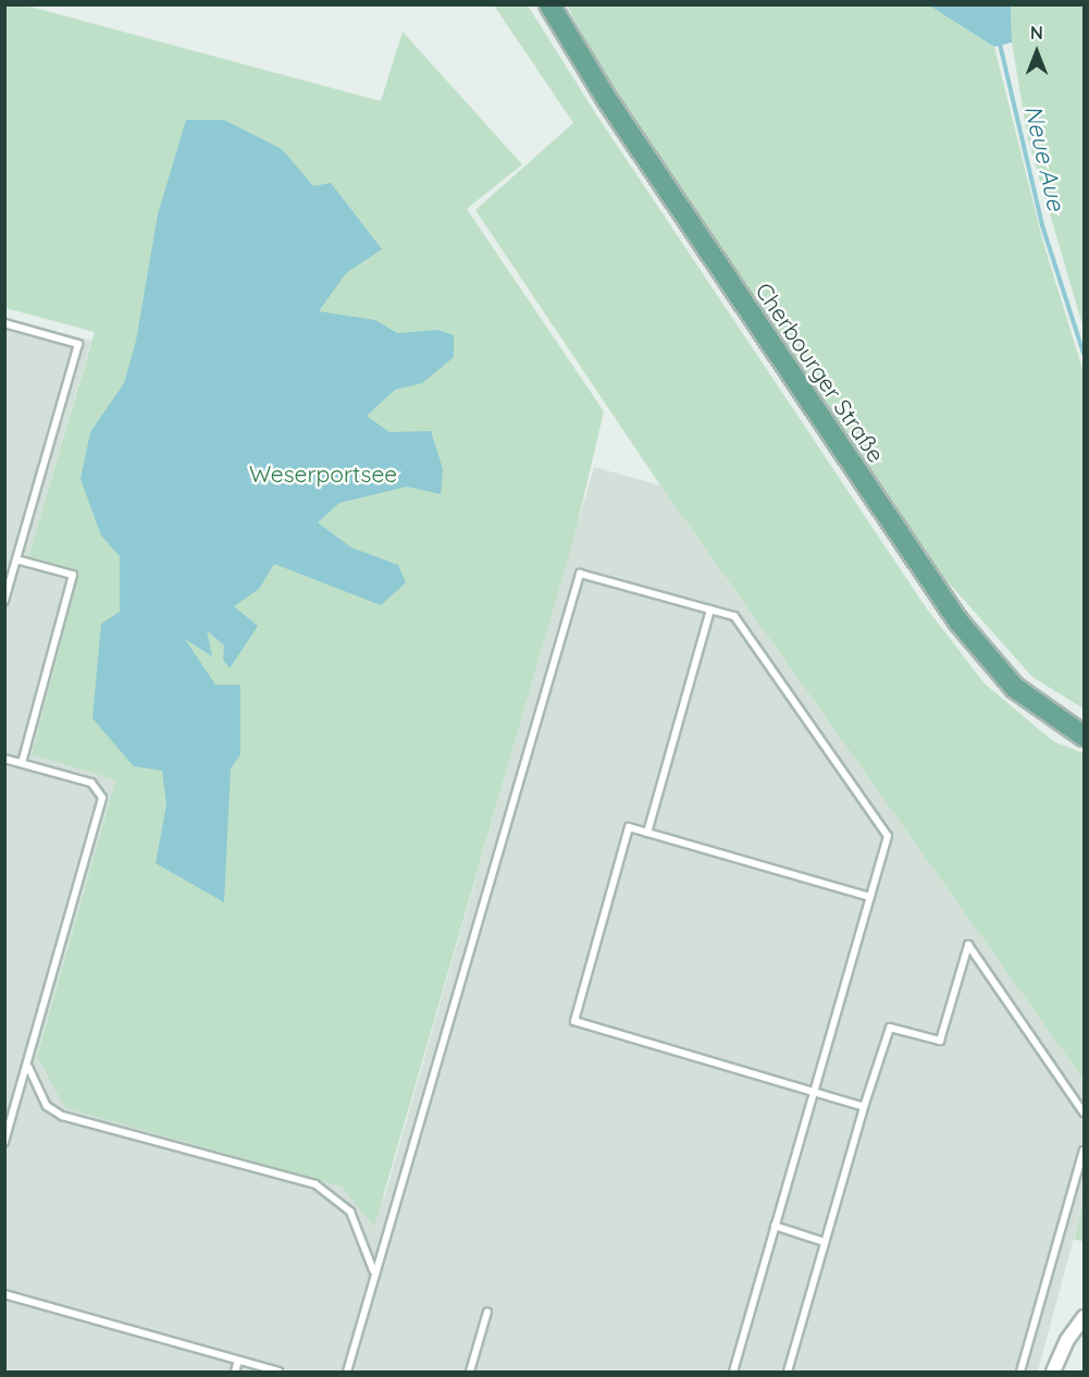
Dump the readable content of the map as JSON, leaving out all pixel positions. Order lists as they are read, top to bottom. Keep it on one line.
{"streets":{"main road":["Cherbourger Straße"]},"water":["Neue Aue"],"parks":["Weserportsee"],"north":"top"}
